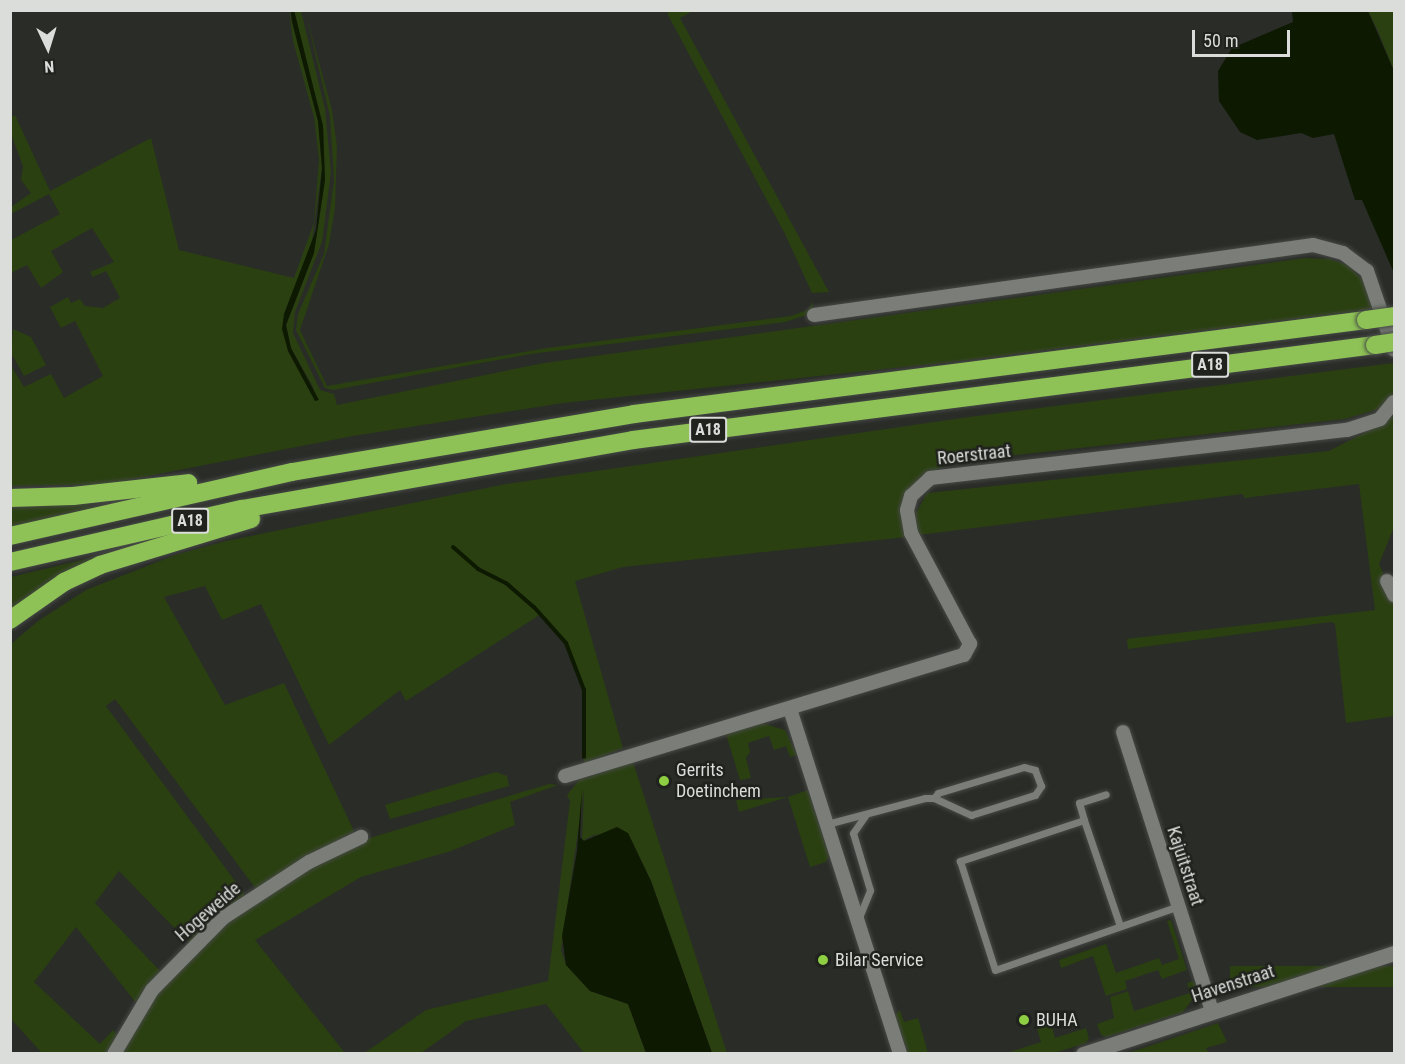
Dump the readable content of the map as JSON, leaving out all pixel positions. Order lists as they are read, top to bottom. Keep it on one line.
{"streets":{"highway":["A18"],"street":["Roerstraat","Kajuitstraat","Hogeweide","Havenstraat"]},"crossings":[["Kajuitstraat","Havenstraat"]],"places":["Gerrits Doetinchem","Bilar Service","BUHA"],"scale_bar":"50 m","north":"bottom"}
